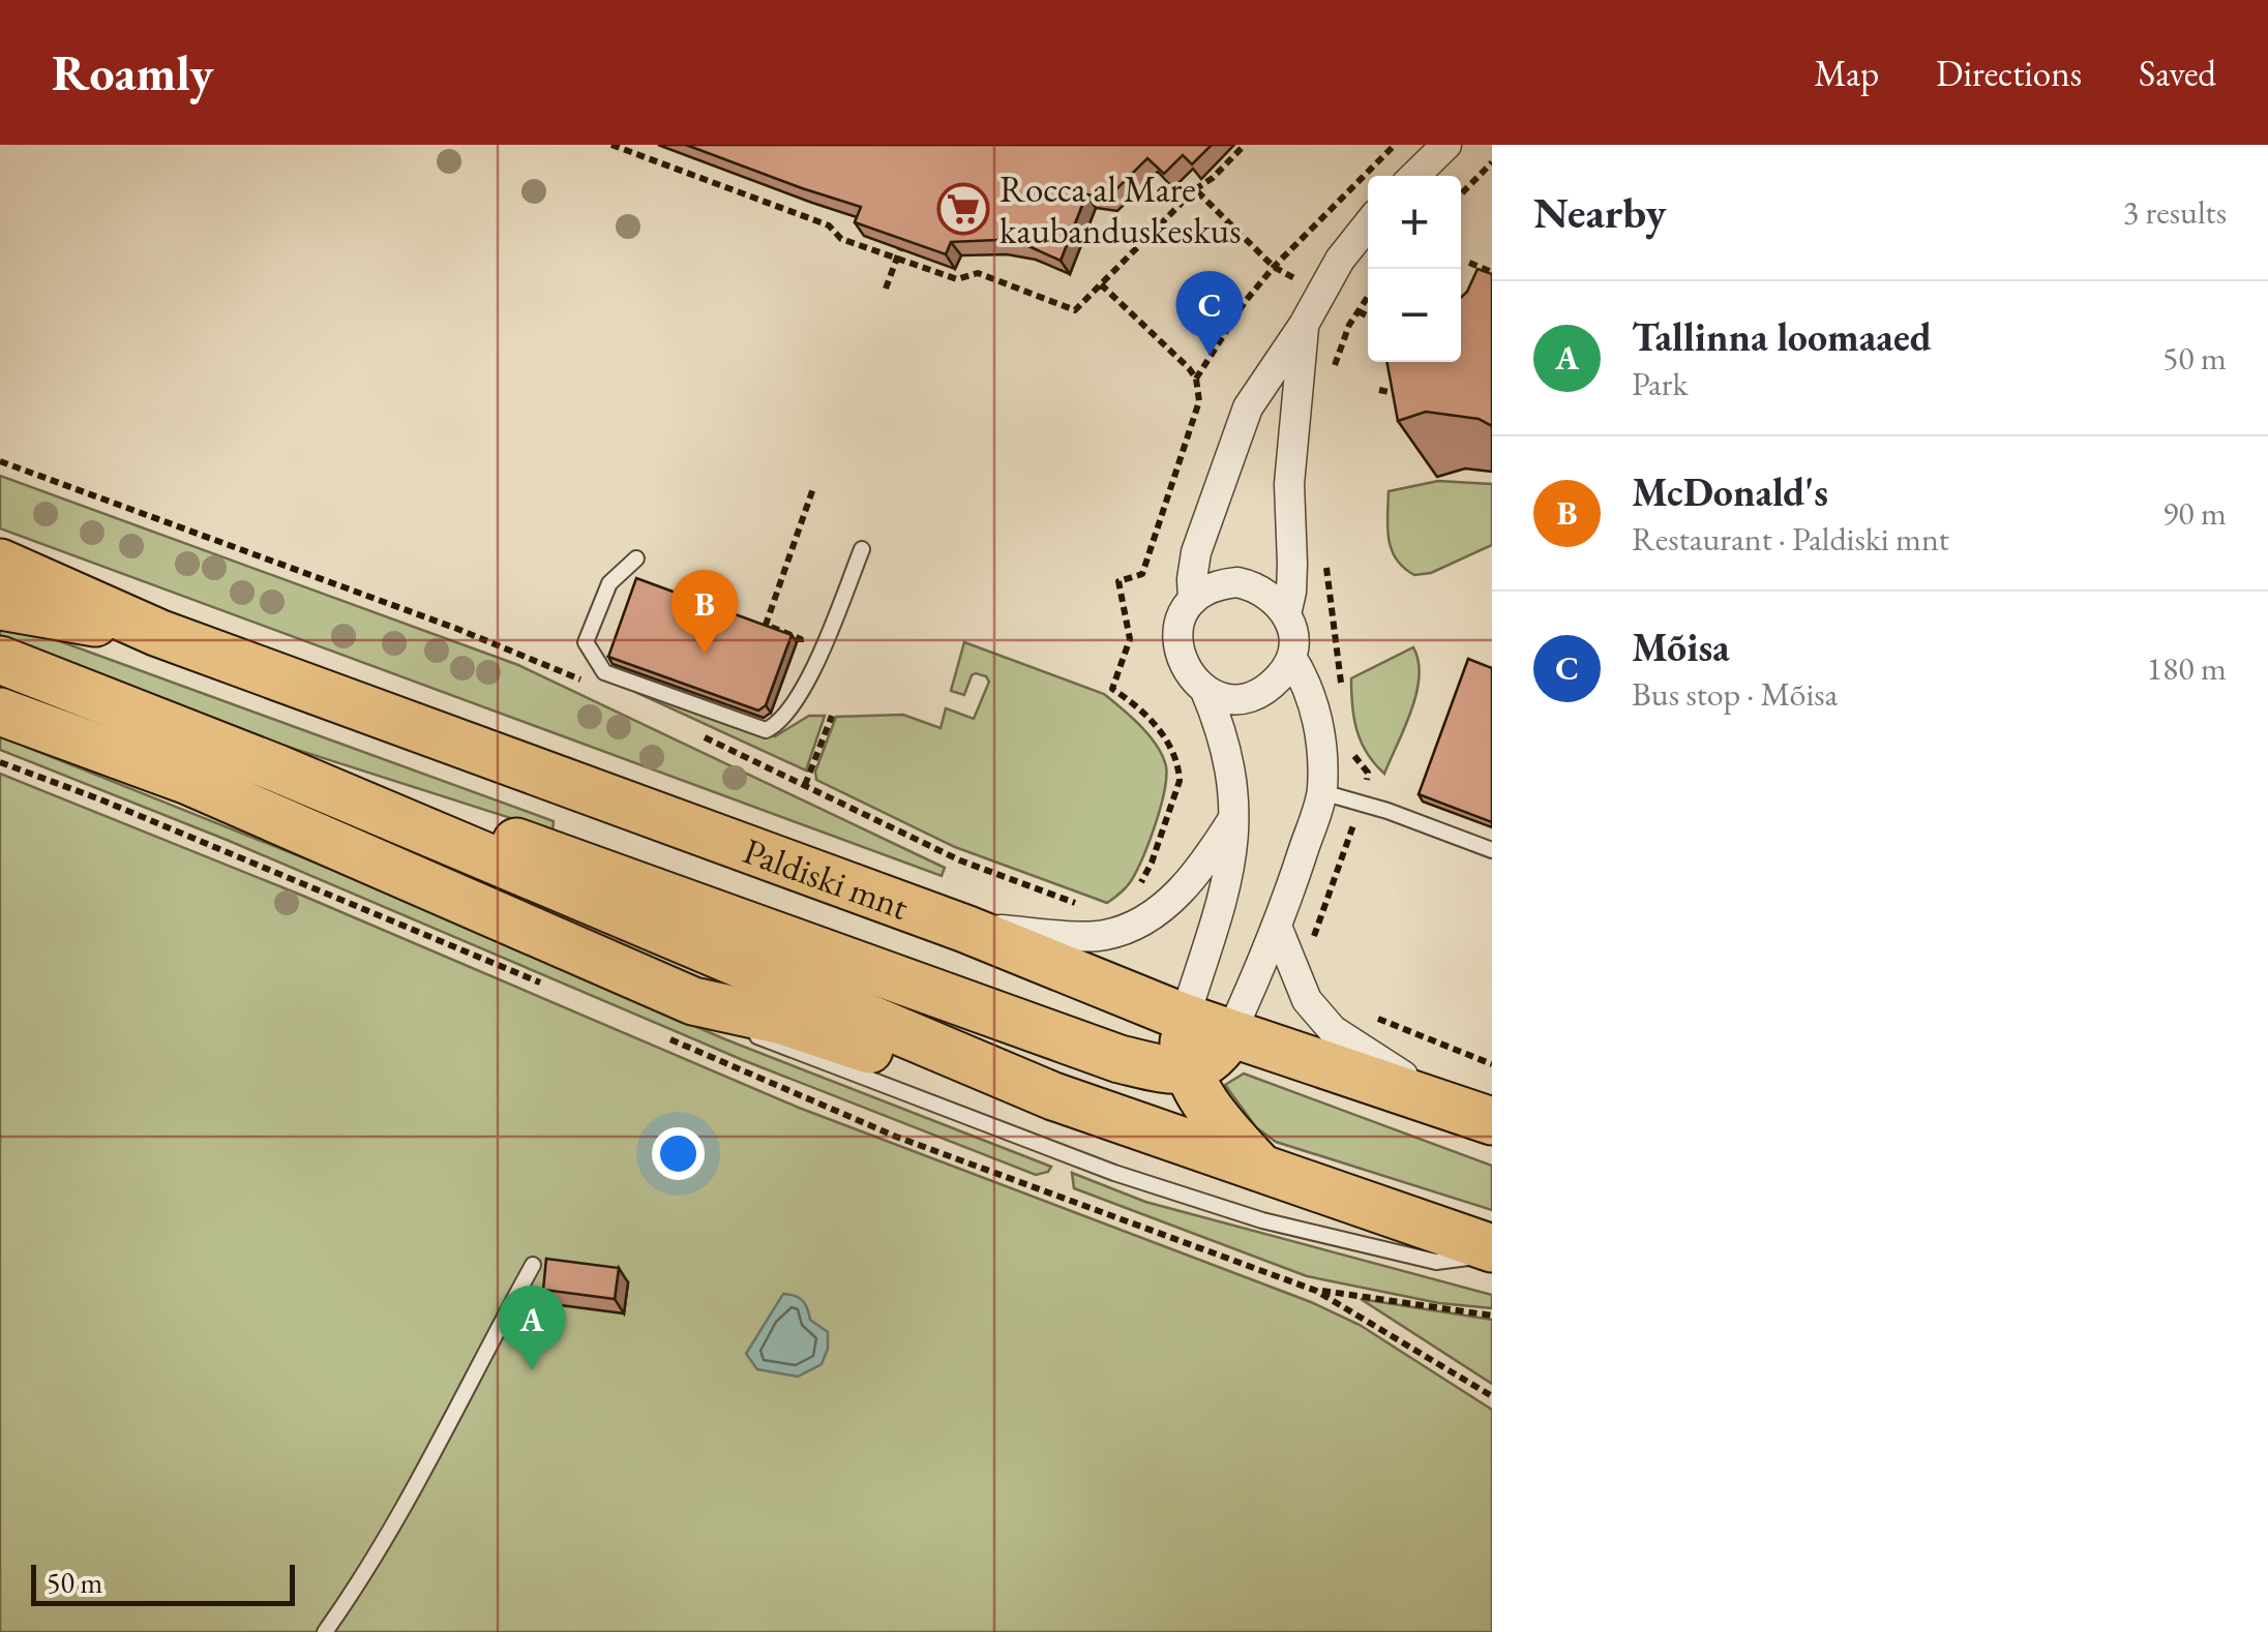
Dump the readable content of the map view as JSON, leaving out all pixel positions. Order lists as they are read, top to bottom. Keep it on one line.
{"streets":{"main road":["Paldiski mnt"]},"places":{"supermarket":["Rocca al Mare kaubanduskeskus"]},"scale_bar":"50 m","page":{"header":"Roamly","nav":["Map","Directions","Saved"],"heading":["Nearby","3 results"],"map_buttons":["+","−"],"pins":["C","B","A"],"list":[{"mark":"A","name":"Tallinna loomaaed","note":"Park","value":"50 m"},{"mark":"B","name":"McDonald's","note":"Restaurant · Paldiski mnt","value":"90 m"},{"mark":"C","name":"Mõisa","note":"Bus stop · Mõisa","value":"180 m"}],"scale":"50 m"}}
